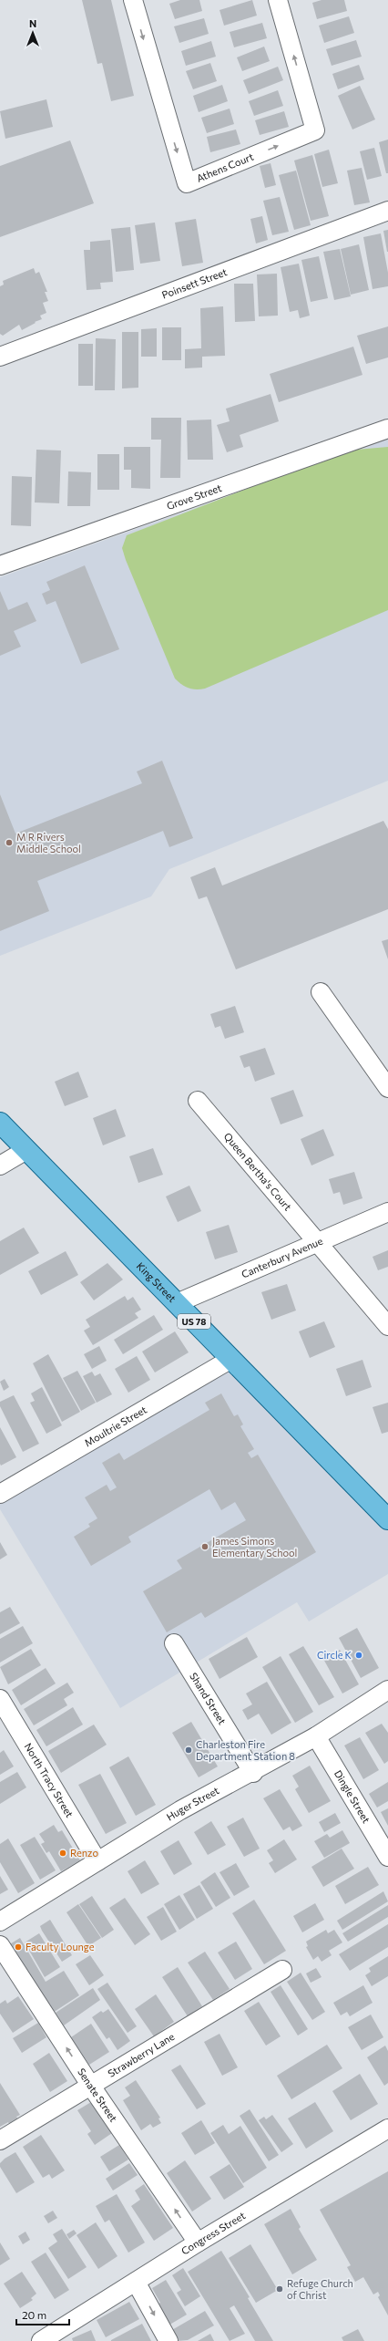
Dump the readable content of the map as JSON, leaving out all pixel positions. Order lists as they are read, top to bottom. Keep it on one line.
{"streets":{"main road":["King Street","US 78"],"street":["Athens Court","Poinsett Street","Grove Street","Queen Bertha's Court","Canterbury Avenue","Moultrie Street","Shand Street","North Tracy Street","Dingle Street","Huger Street","Strawberry Lane","Senate Street","Congress Street"]},"crossings":[["Queen Bertha's Court","Canterbury Avenue"],["Canterbury Avenue","King Street"],["King Street","Moultrie Street"],["Shand Street","Huger Street"],["North Tracy Street","Huger Street"],["Dingle Street","Huger Street"],["Strawberry Lane","Senate Street"],["Senate Street","Congress Street"]],"one_way":["Senate Street"],"places":["M R Rivers Middle School","James Simons Elementary School","Circle K","Charleston Fire Department Station 8","Renzo","Faculty Lounge","Refuge Church of Christ"],"scale_bar":"20 m","north":"top"}
